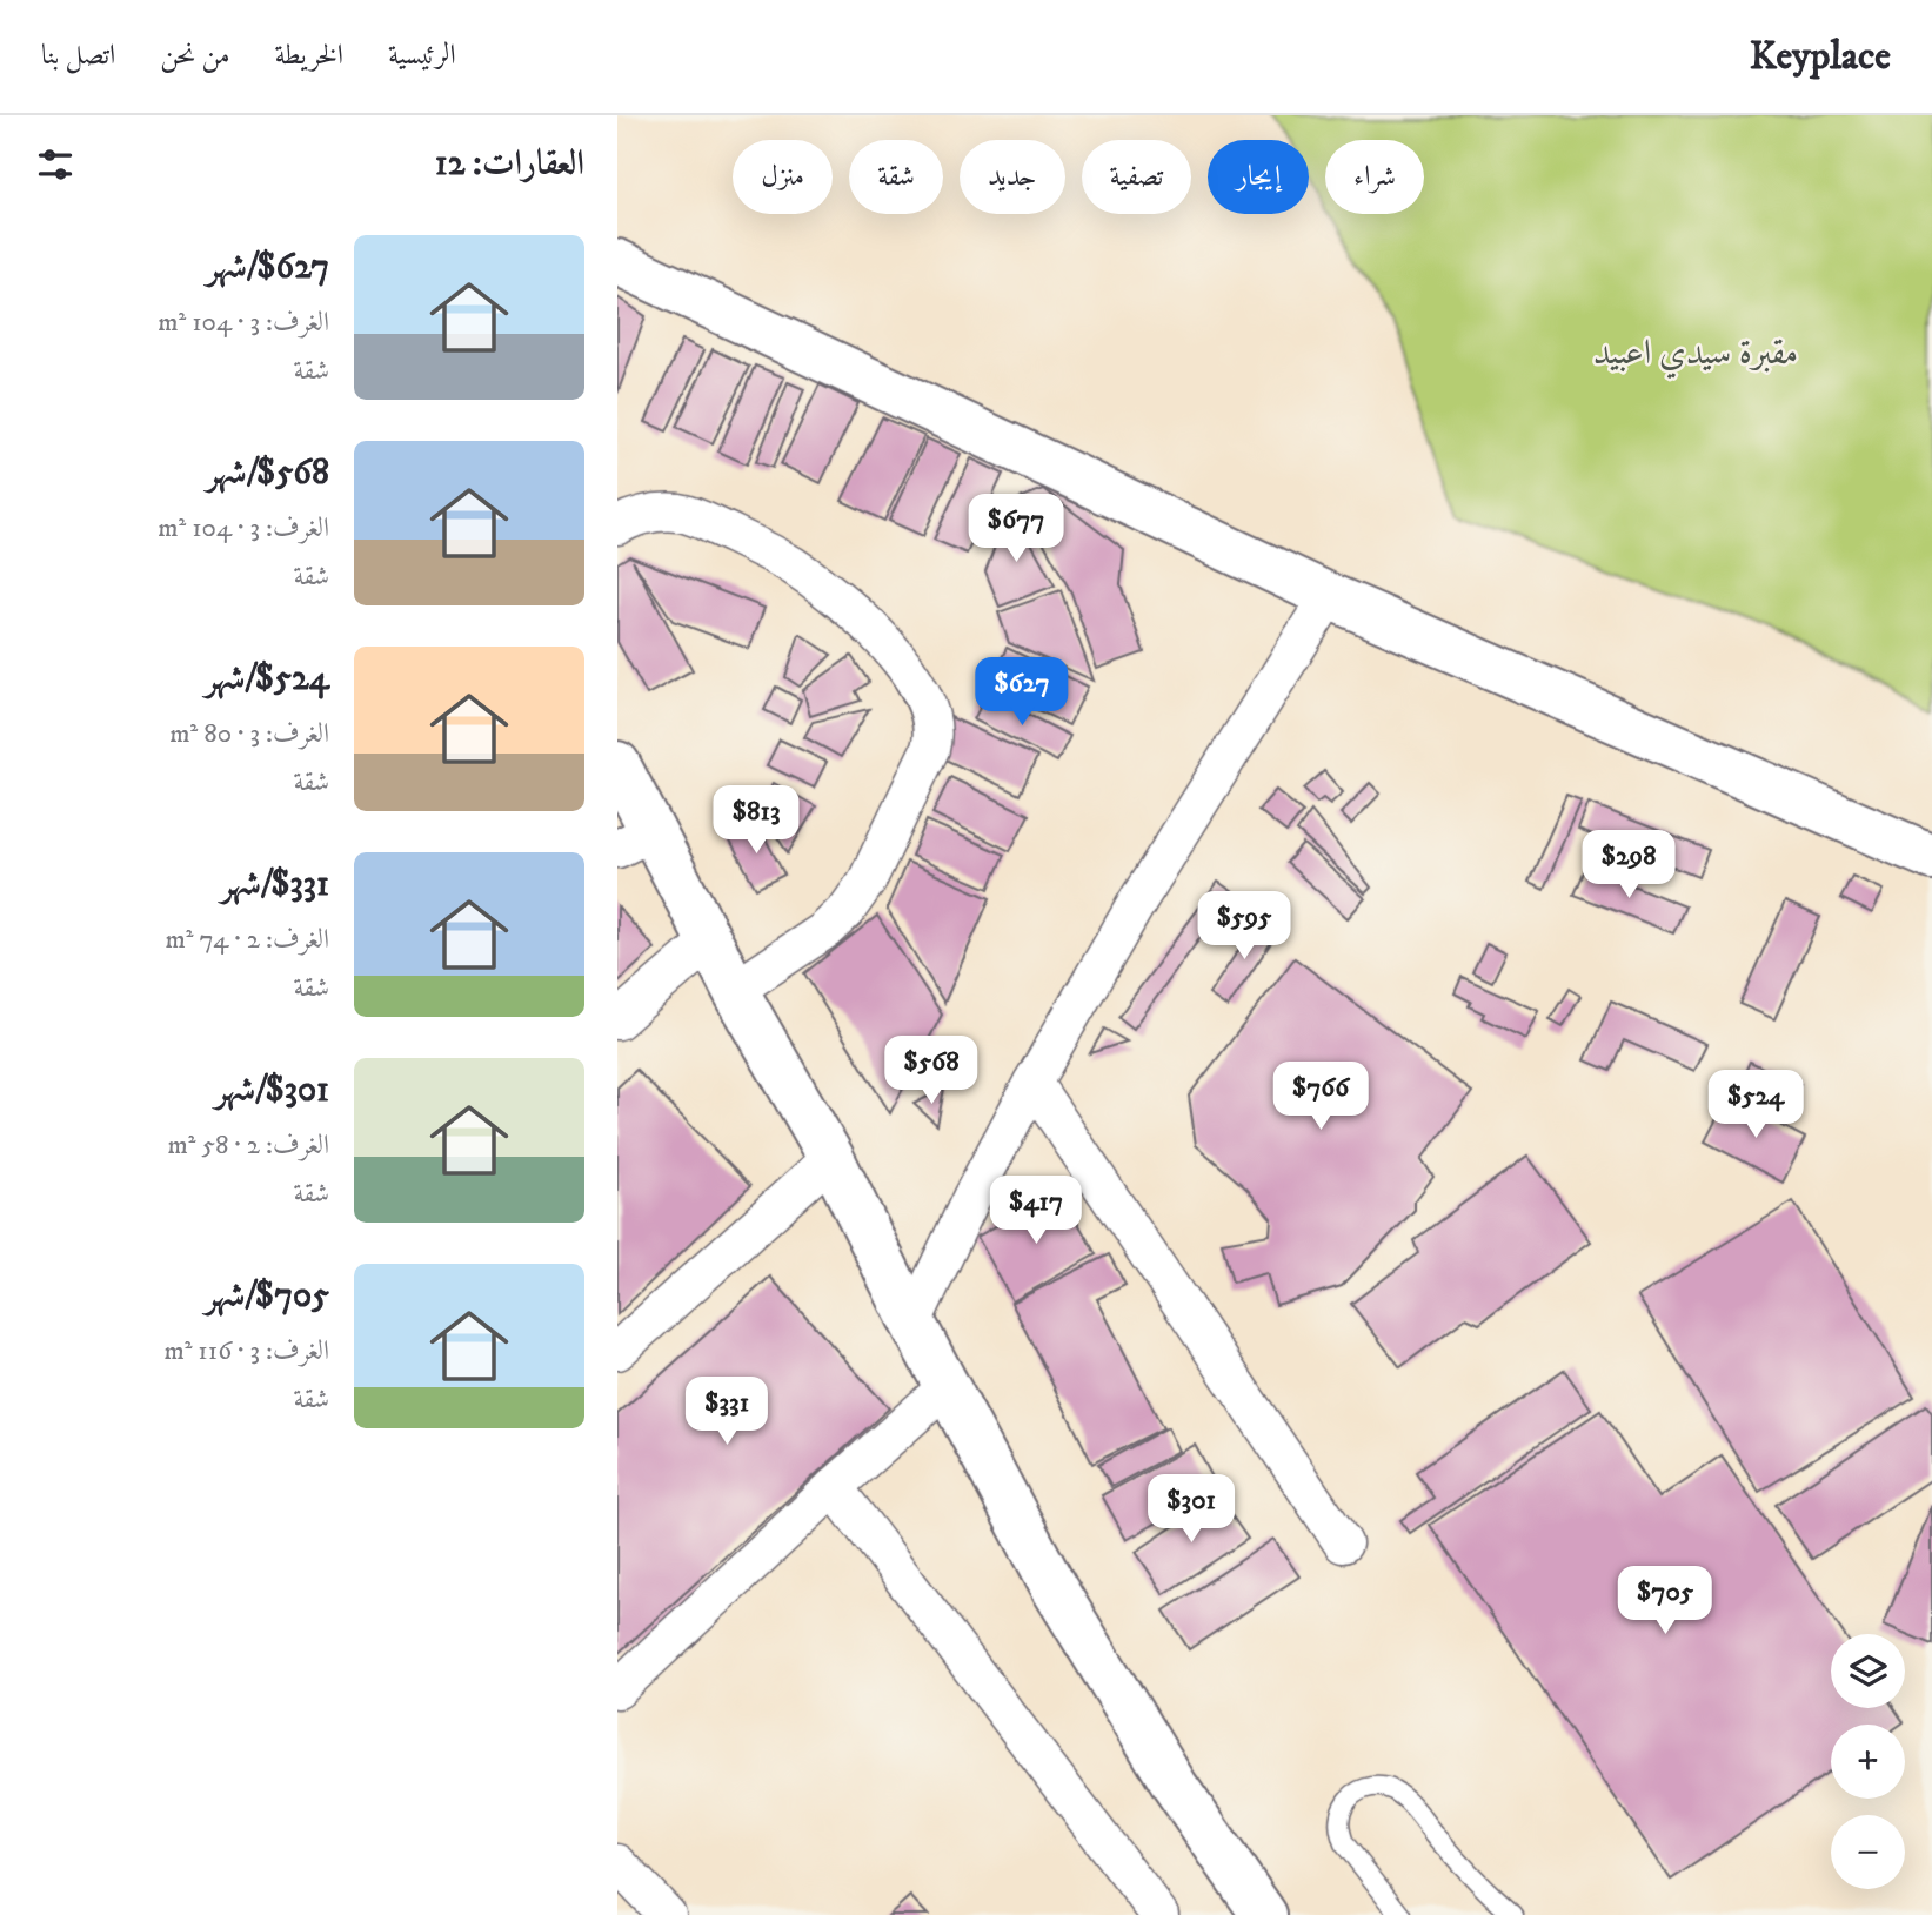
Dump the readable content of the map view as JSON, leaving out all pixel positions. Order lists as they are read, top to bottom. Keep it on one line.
{"parks":["مقبرة سيدي اعبيد"],"page":{"header":"Keyplace","nav":["الرئيسية","الخريطة","من نحن","اتصل بنا"],"heading":"العقارات: 12","chip":["شراء","إيجار","تصفية","جديد","شقة","منزل"],"list":[{"name":"$627/شهر","note":"الغرف: 3 · 104 m² · شقة"},{"name":"$568/شهر","note":"الغرف: 3 · 104 m² · شقة"},{"name":"$524/شهر","note":"الغرف: 3 · 80 m² · شقة"},{"name":"$331/شهر","note":"الغرف: 2 · 74 m² · شقة"},{"name":"$301/شهر","note":"الغرف: 2 · 58 m² · شقة"},{"name":"$705/شهر","note":"الغرف: 3 · 116 m² · شقة"}],"price":["$677","$627","$813","$298","$595","$568","$766","$524","$417","$331","$301","$705"],"map_buttons":["+","−"]}}
